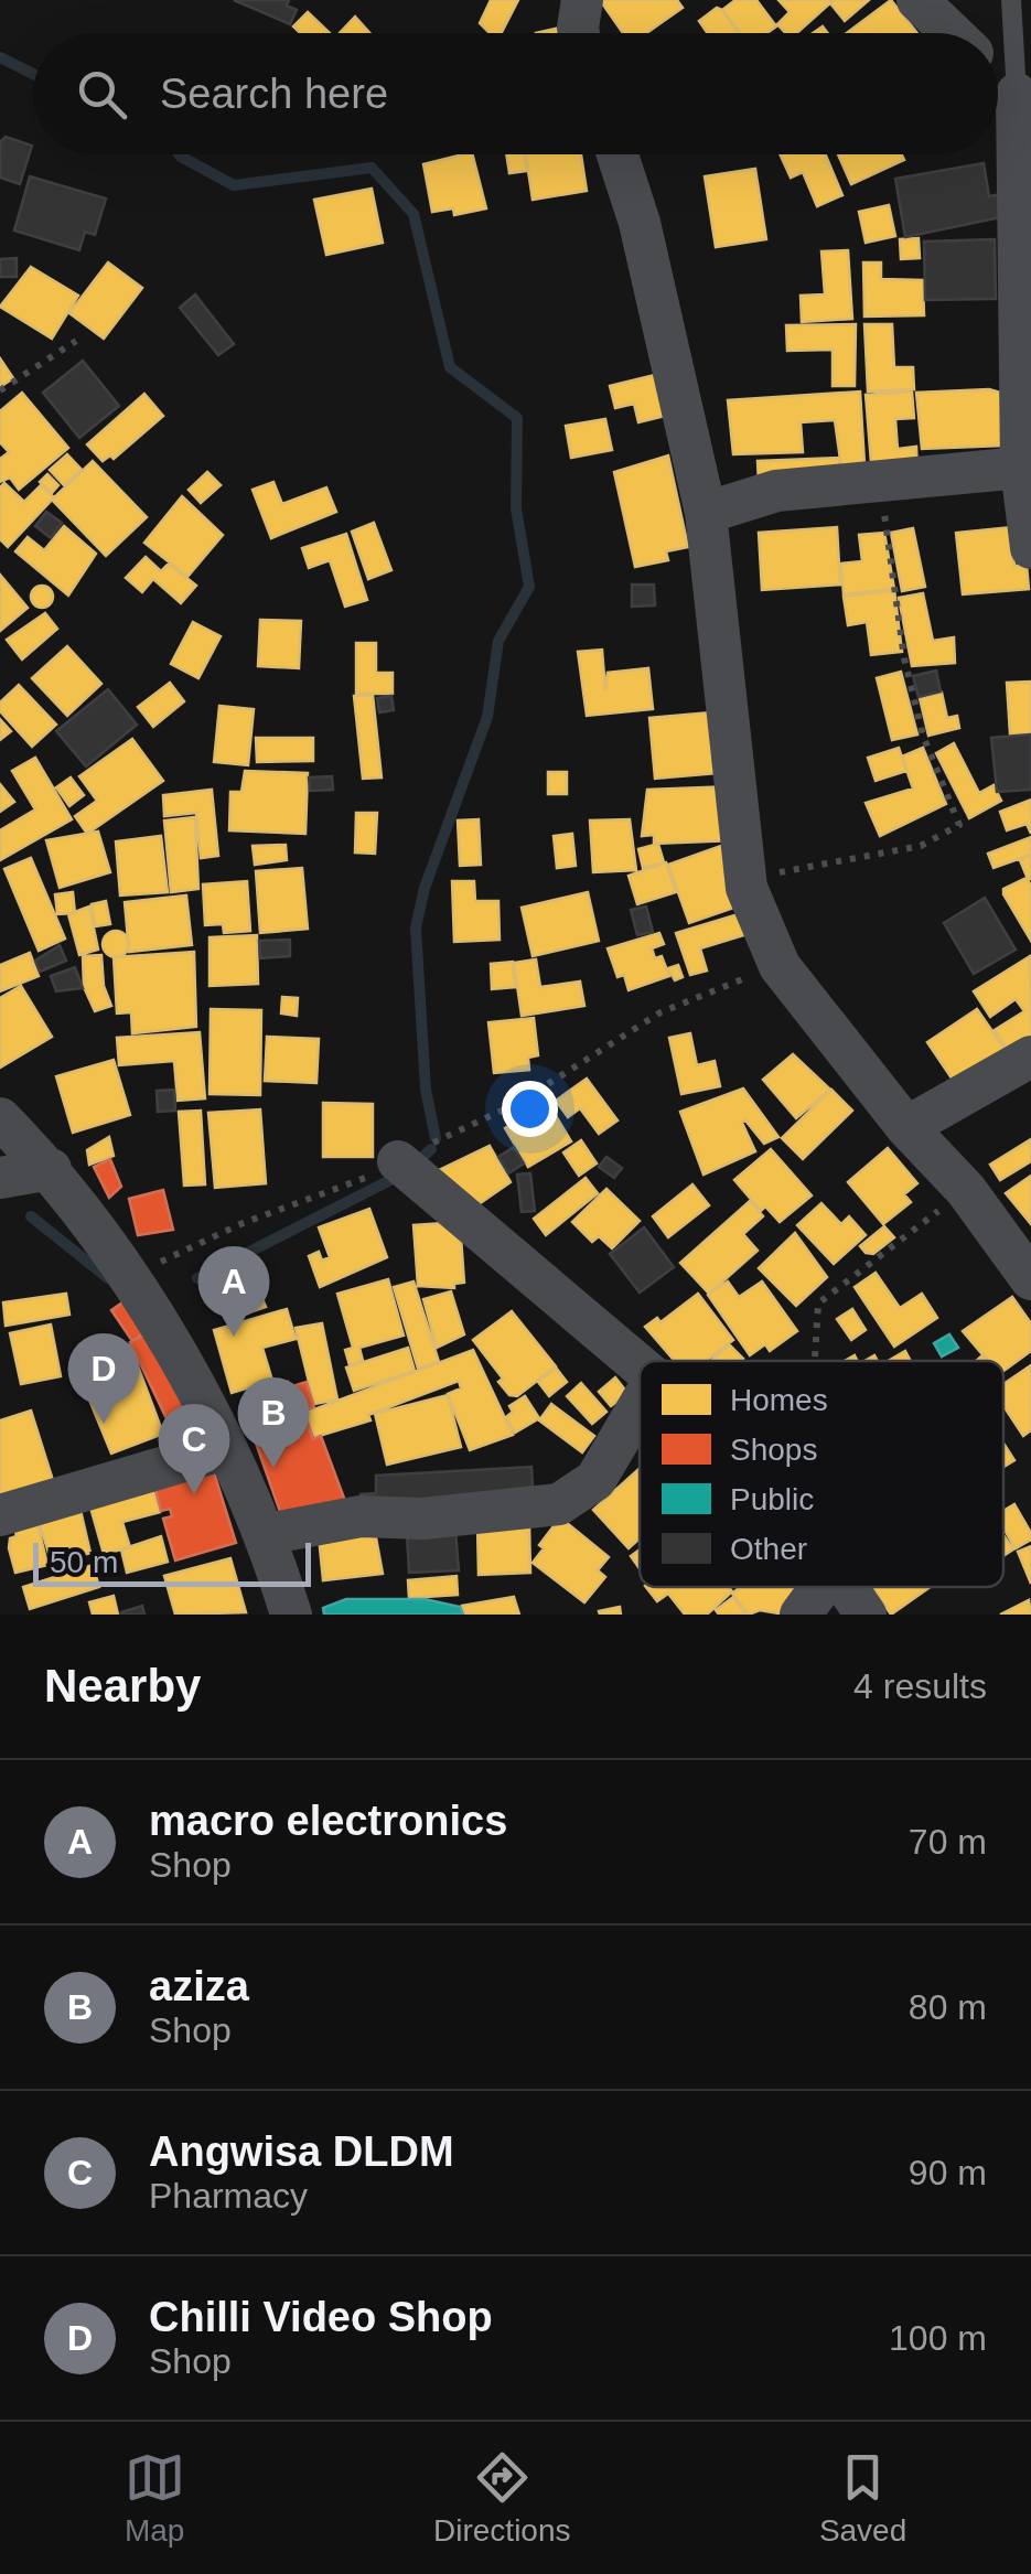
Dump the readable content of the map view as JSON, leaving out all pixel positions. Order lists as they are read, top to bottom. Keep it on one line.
{"legend":["Homes","Shops","Public","Other"],"scale_bar":"50 m","page":{"search":"Search here","pins":["A","D","B","C"],"scale":"50 m","heading":["Nearby","4 results"],"list":[{"mark":"A","name":"macro electronics","note":"Shop","value":"70 m"},{"mark":"B","name":"aziza","note":"Shop","value":"80 m"},{"mark":"C","name":"Angwisa DLDM","note":"Pharmacy","value":"90 m"},{"mark":"D","name":"Chilli Video Shop","note":"Shop","value":"100 m"}],"nav":["Map","Directions","Saved"]}}
